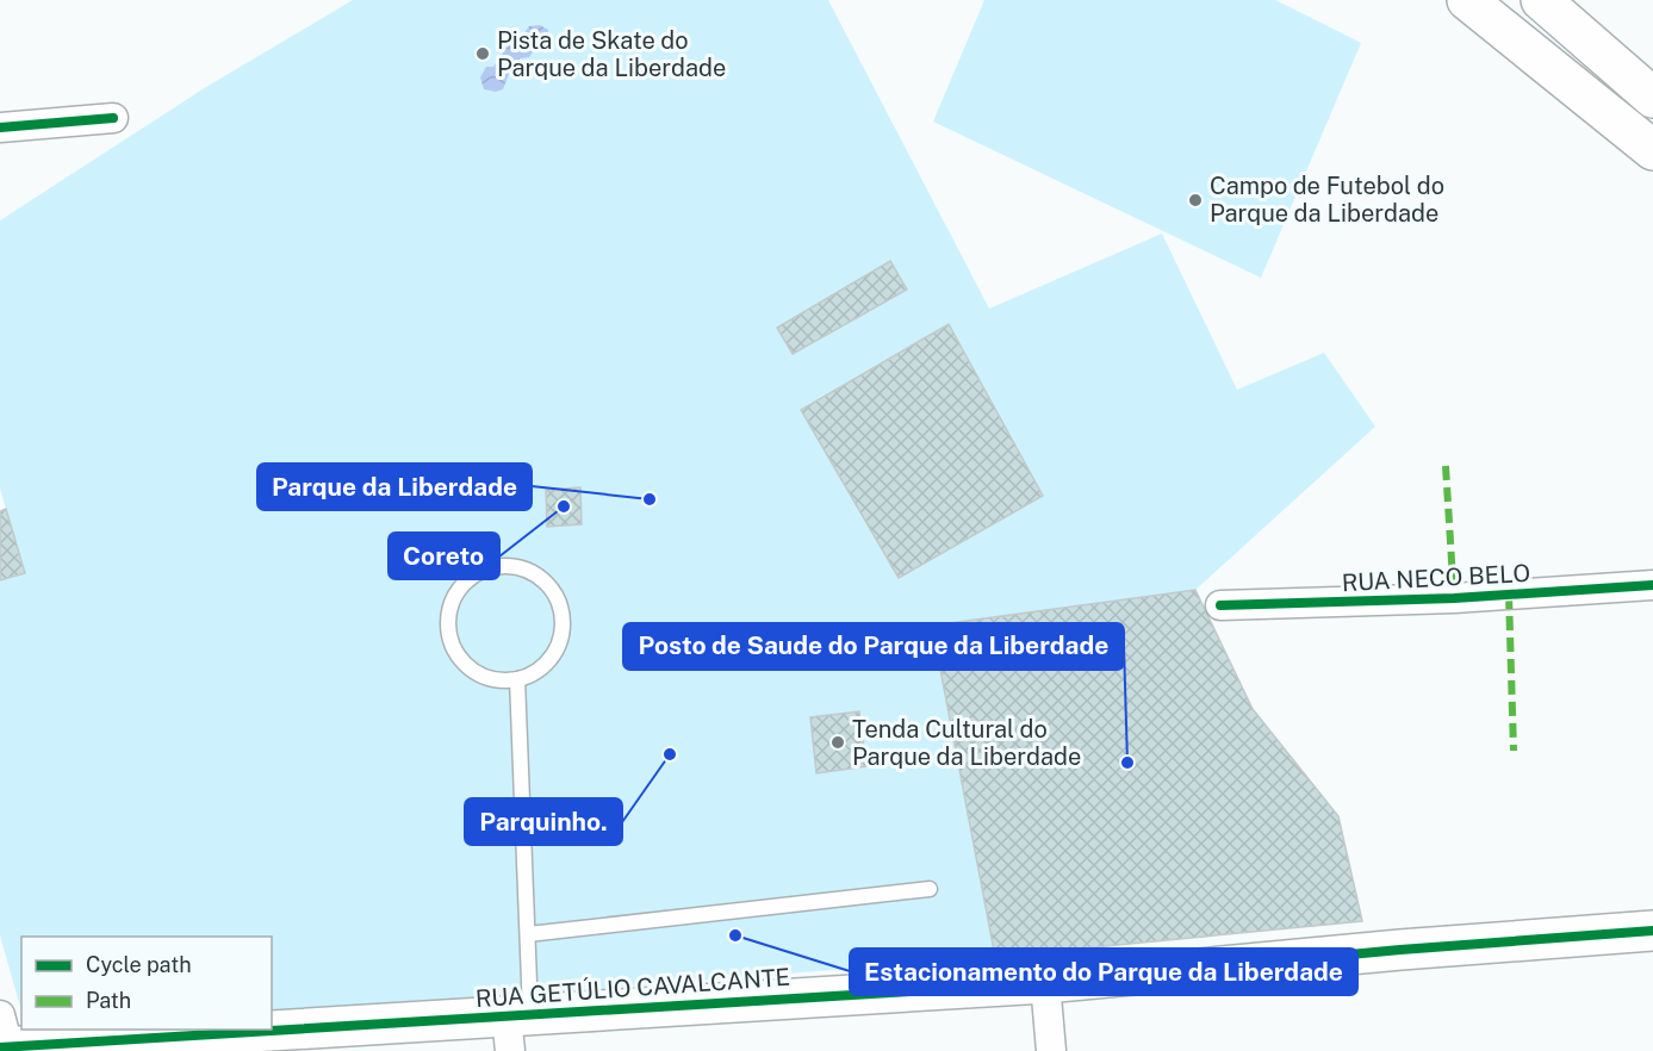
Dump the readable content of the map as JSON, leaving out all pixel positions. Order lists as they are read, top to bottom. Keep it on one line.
{"streets":{"street":["RUA NECO BELO","RUA GETÚLIO CAVALCANTE"]},"places":["Pista de Skate do Parque da Liberdade","Campo de Futebol do Parque da Liberdade","Parque da Liberdade","Coreto","Tenda Cultural do Parque da Liberdade","Parquinho.","Posto de Saude do Parque da Liberdade","Estacionamento do Parque da Liberdade"],"legend":["Cycle path","Path"]}
